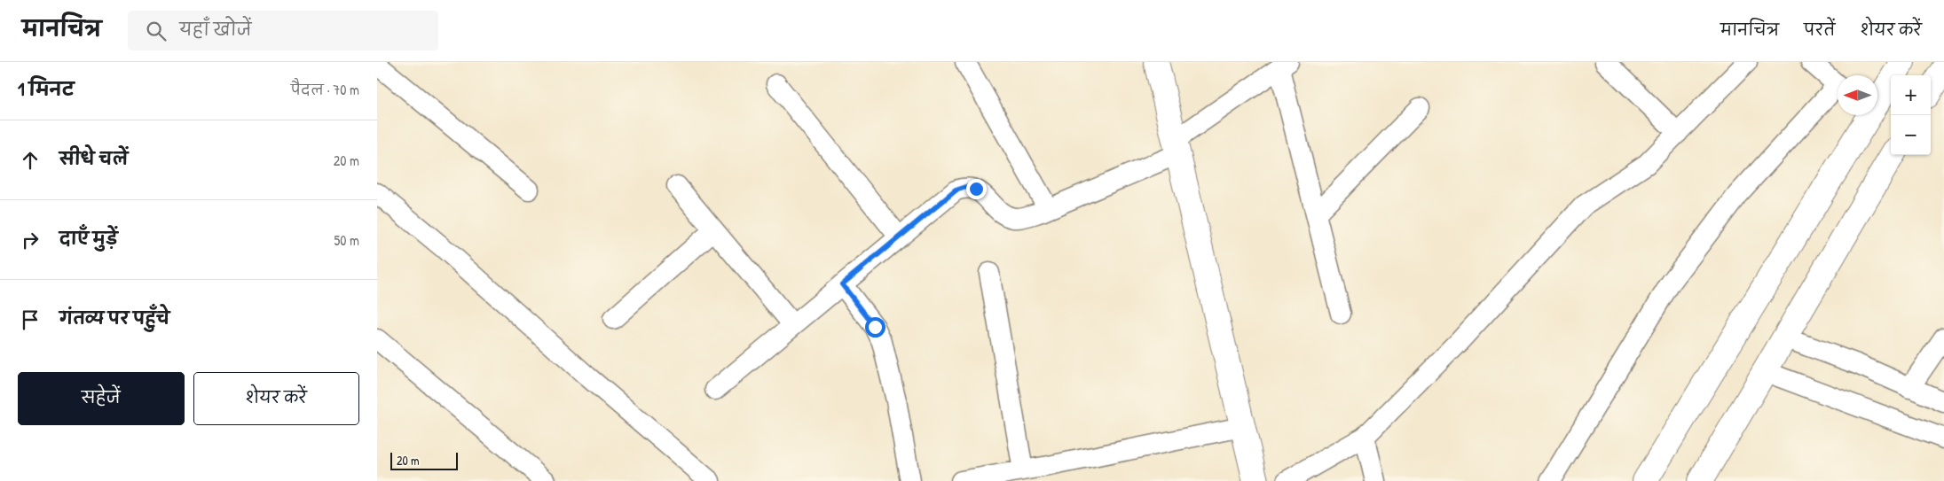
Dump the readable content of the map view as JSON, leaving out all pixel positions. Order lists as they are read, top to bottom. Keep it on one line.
{"scale_bar":"20 m","north":"left","page":{"header":"मानचित्र","search":"यहाँ खोजें","nav":["मानचित्र","परतें","शेयर करें"],"heading":["1 मिनट","पैदल · 70 m"],"map_buttons":["+","−"],"list":[["सीधे चलें","20 m"],["दाएँ मुड़ें","50 m"],"गंतव्य पर पहुँचे"],"buttons":["सहेजें","शेयर करें"],"scale":"20 m"}}
